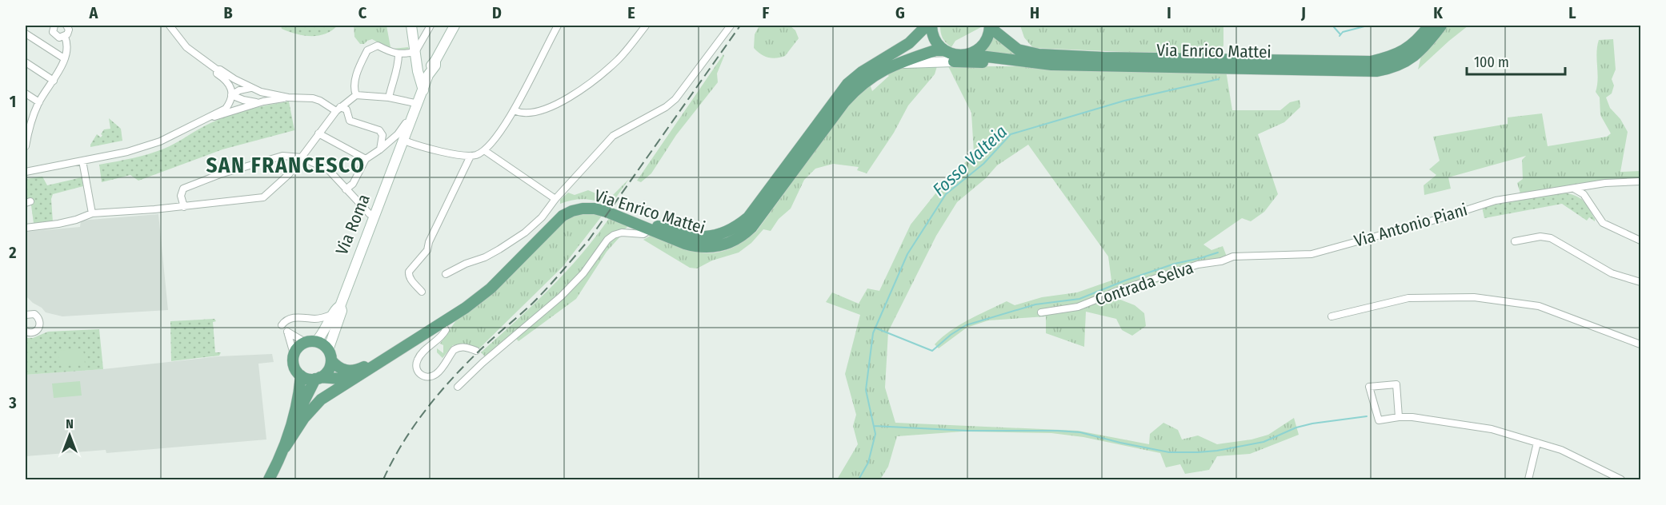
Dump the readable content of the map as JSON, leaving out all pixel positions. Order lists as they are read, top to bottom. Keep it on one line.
{"streets":{"main road":["Via Enrico Mattei","Via Roma"],"street":["Via Antonio Piani","Contrada Selva"]},"crossings":[["Via Enrico Mattei","Via Roma"],["Via Antonio Piani","Contrada Selva"]],"districts":["SAN FRANCESCO"],"water":["Fosso Valteia"],"scale_bar":"100 m","north":"top","grid":{"columns":["A","B","C","D","E","F","G","H","I","J","K","L"],"rows":["1","2","3"]}}
